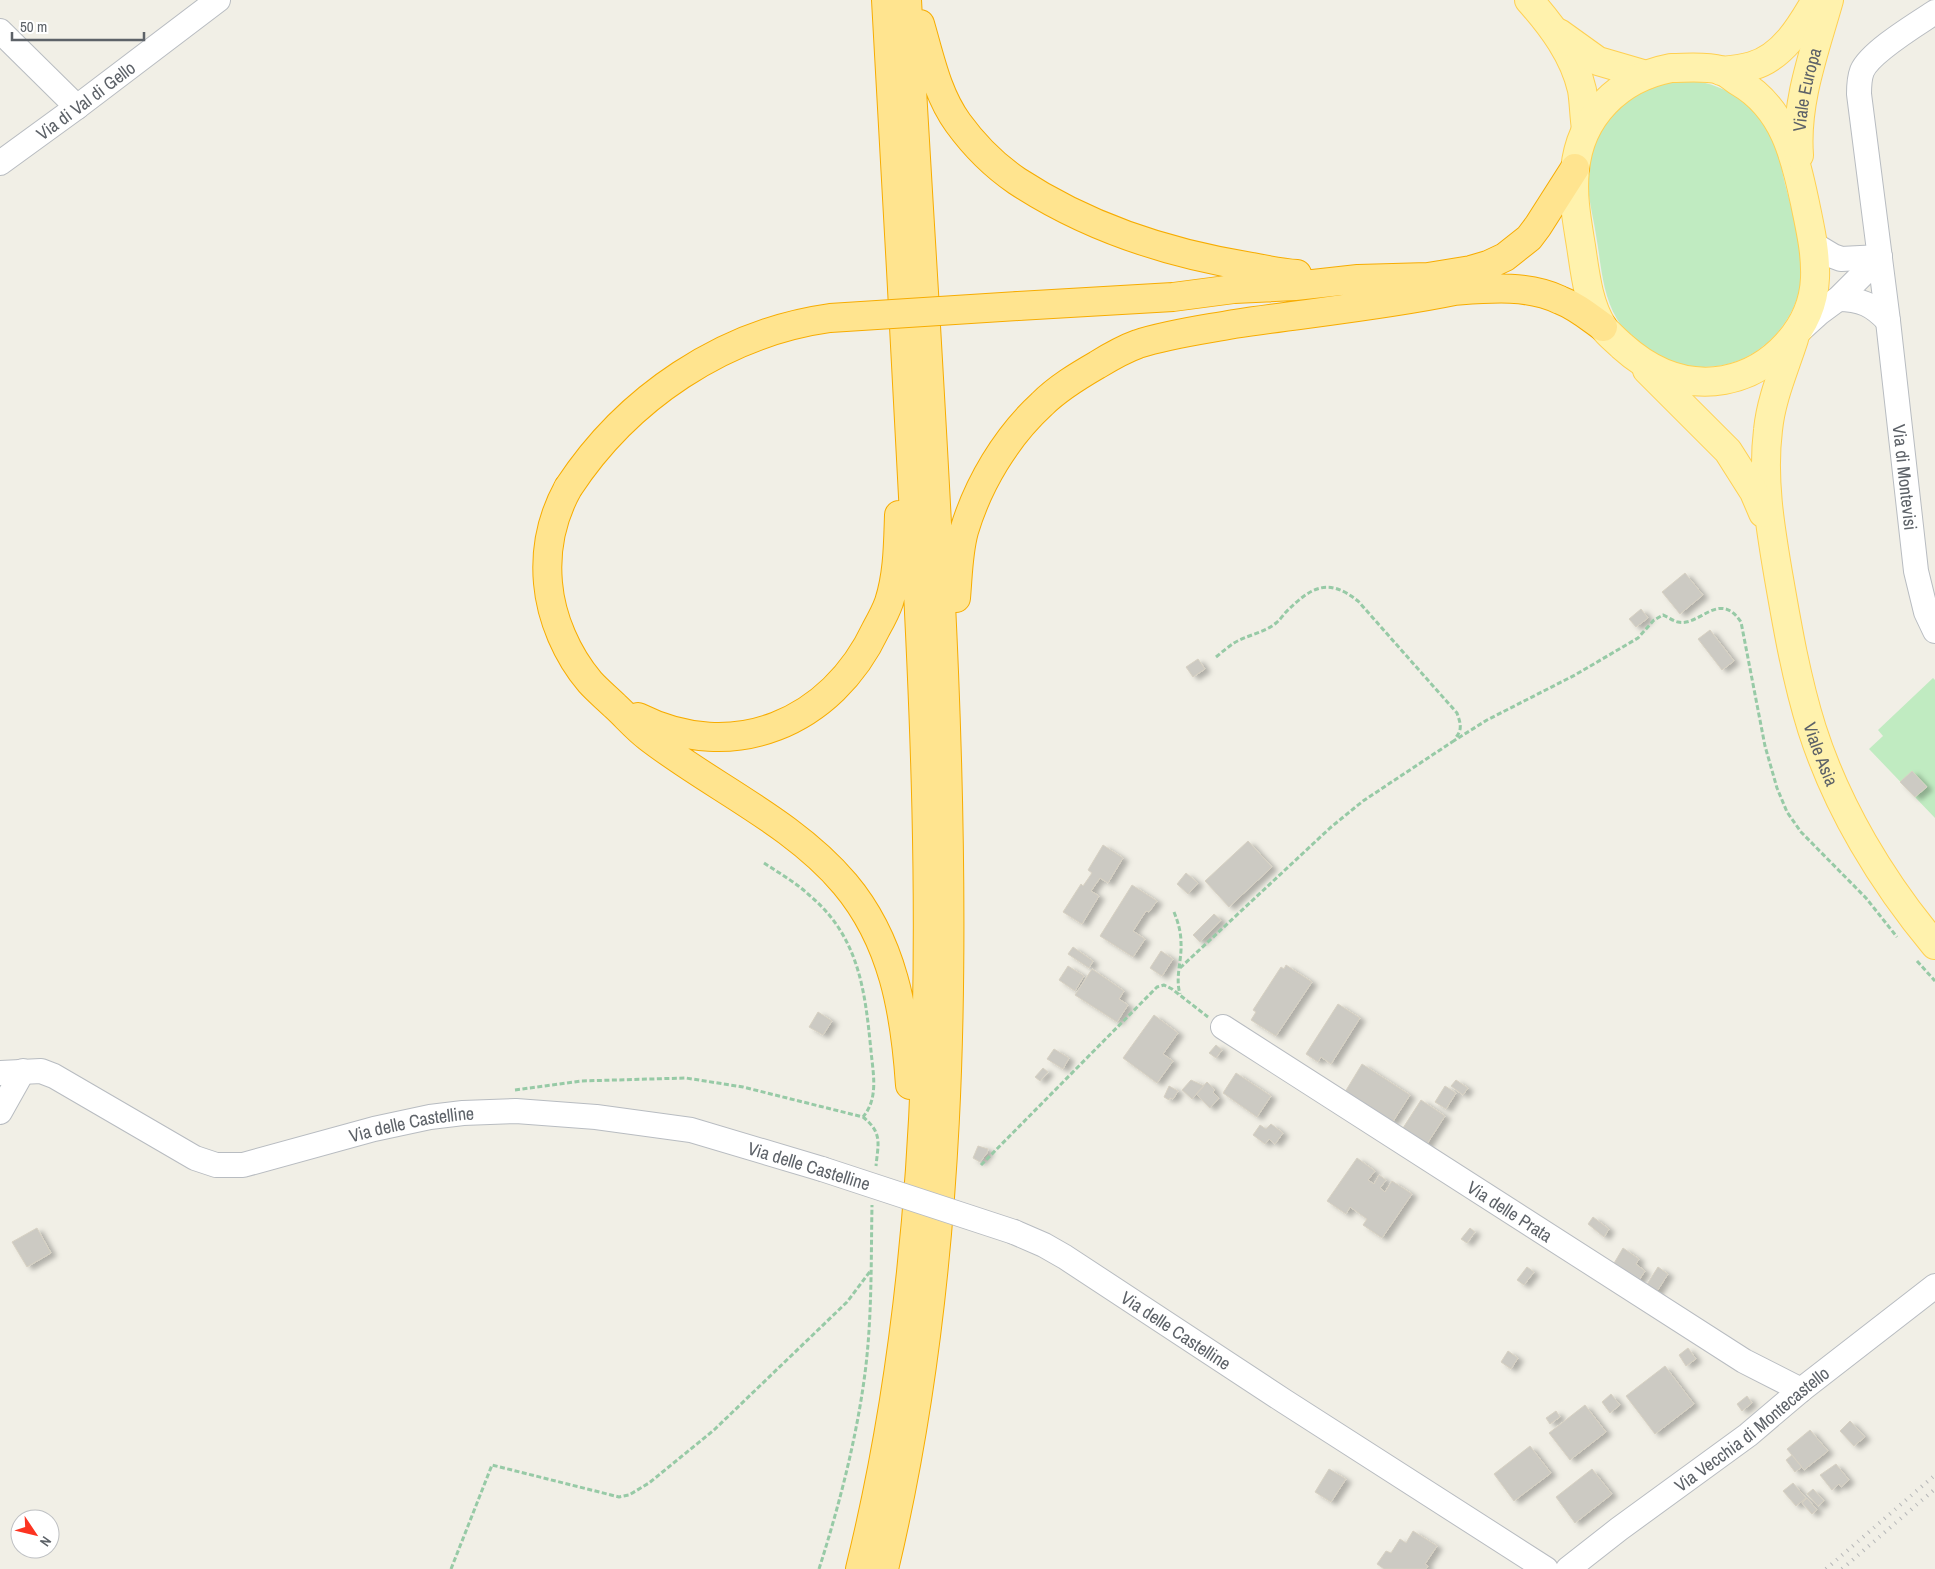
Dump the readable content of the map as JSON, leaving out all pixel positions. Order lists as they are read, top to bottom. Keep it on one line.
{"streets":{"main road":["Viale Europa","Viale Asia"],"street":["Via di Val di Gello","Via di Montevisi","Via delle Castelline","Via delle Prata","Via Vecchia di Montecastello"]},"crossings":[["Via delle Prata","Via Vecchia di Montecastello"]],"scale_bar":"50 m","north":"bottom right"}
